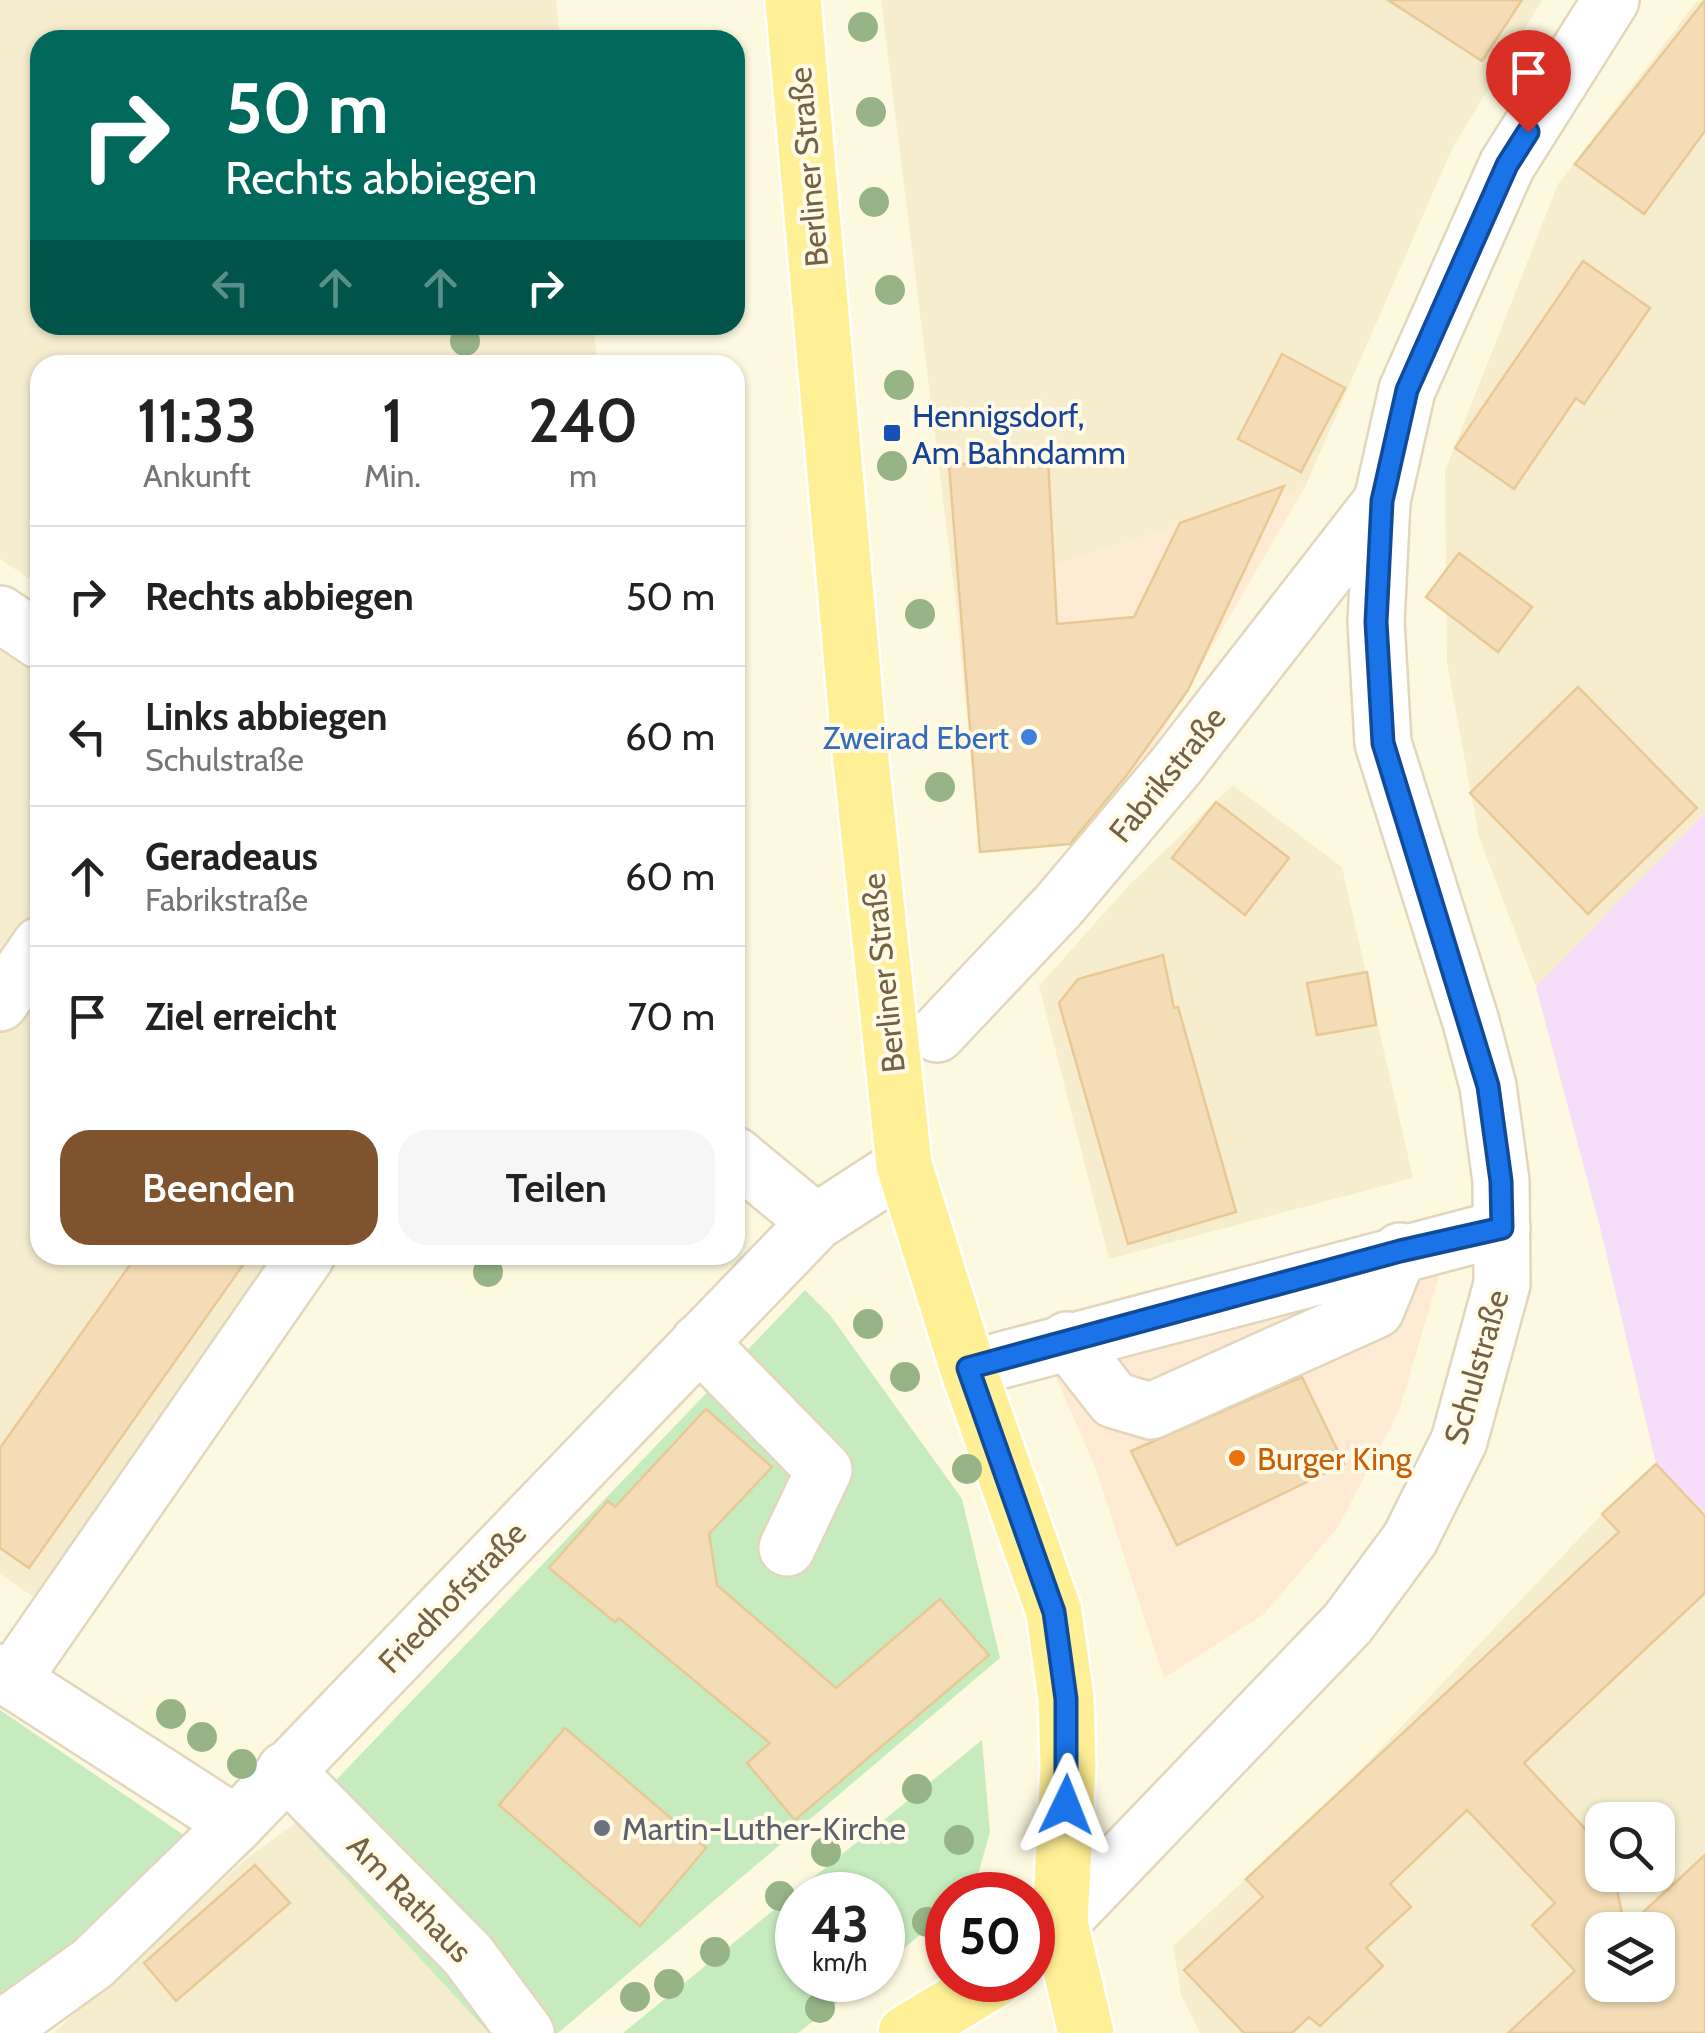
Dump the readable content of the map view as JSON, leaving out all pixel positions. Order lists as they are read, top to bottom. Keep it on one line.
{"streets":{"main road":["Berliner Straße"],"street":["Fabrikstraße","Schulstraße","Friedhofstraße","Am Rathaus"]},"crossings":[["Berliner Straße","Friedhofstraße"],["Fabrikstraße","Schulstraße"],["Friedhofstraße","Am Rathaus"]],"places":{"transit":["Hennigsdorf, Am Bahndamm"],"other":["Zweirad Ebert","Burger King","Martin-Luther-Kirche"]},"page":{"turn":["50 m","Rechts abbiegen"],"eta":["11:33","Ankunft","1","Min.","240","m"],"list":[{"name":"Rechts abbiegen","value":"50 m"},{"name":"Links abbiegen","note":"Schulstraße","value":"60 m"},{"name":"Geradeaus","note":"Fabrikstraße","value":"60 m"},{"name":"Ziel erreicht","value":"70 m"}],"buttons":["Beenden","Teilen"],"speed":"43 km/h","limit":"50"}}
